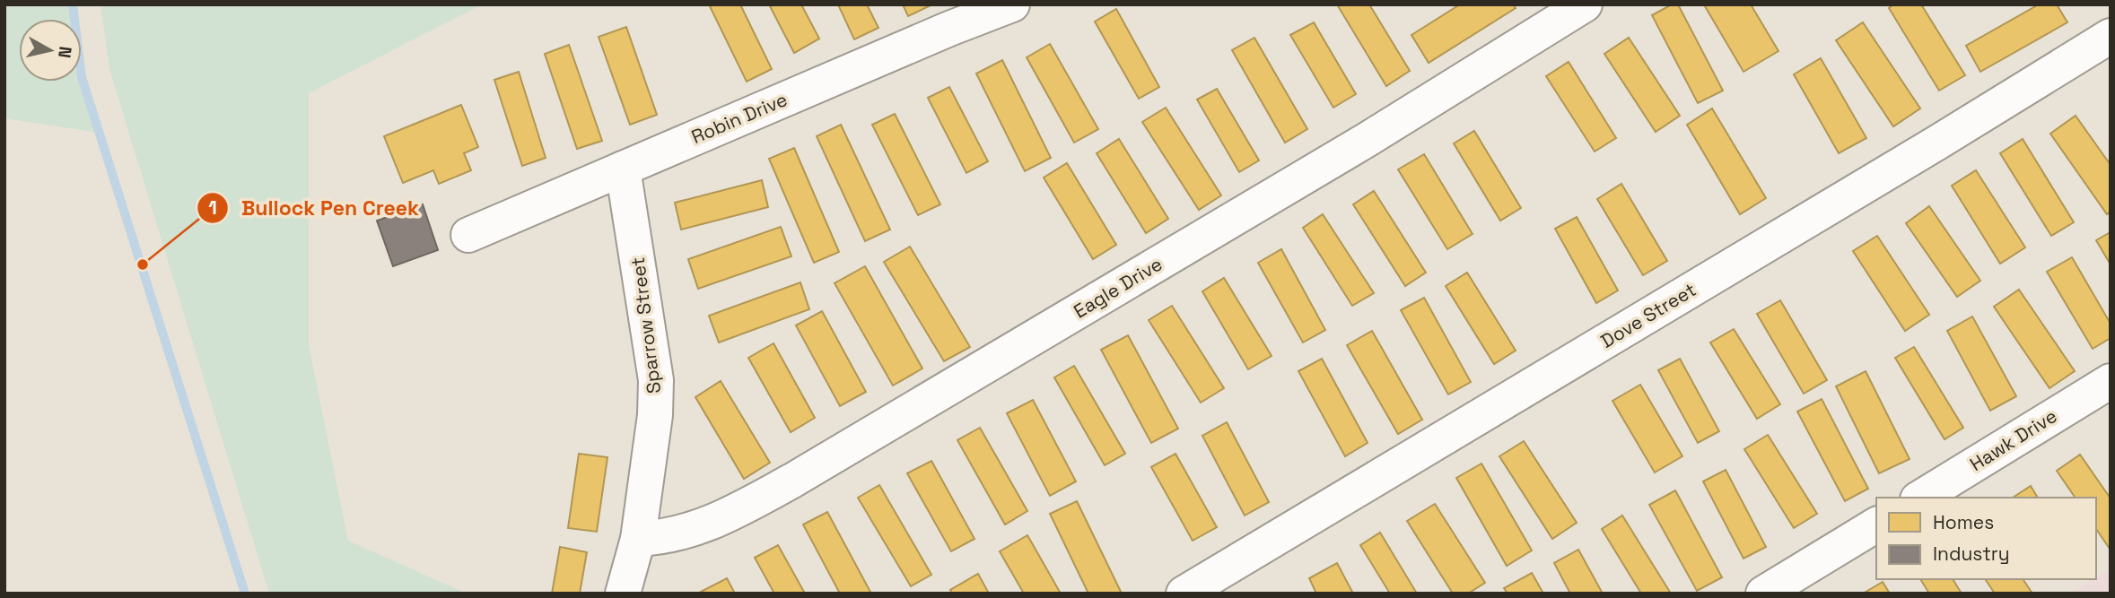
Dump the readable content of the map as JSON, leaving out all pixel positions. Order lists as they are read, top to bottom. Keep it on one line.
{"streets":{"street":["Robin Drive","Eagle Drive","Dove Street","Sparrow Street","Hawk Drive"]},"crossings":[["Robin Drive","Sparrow Street"],["Eagle Drive","Sparrow Street"]],"places":["Bullock Pen Creek"],"legend":["Homes","Industry"],"north":"right"}
